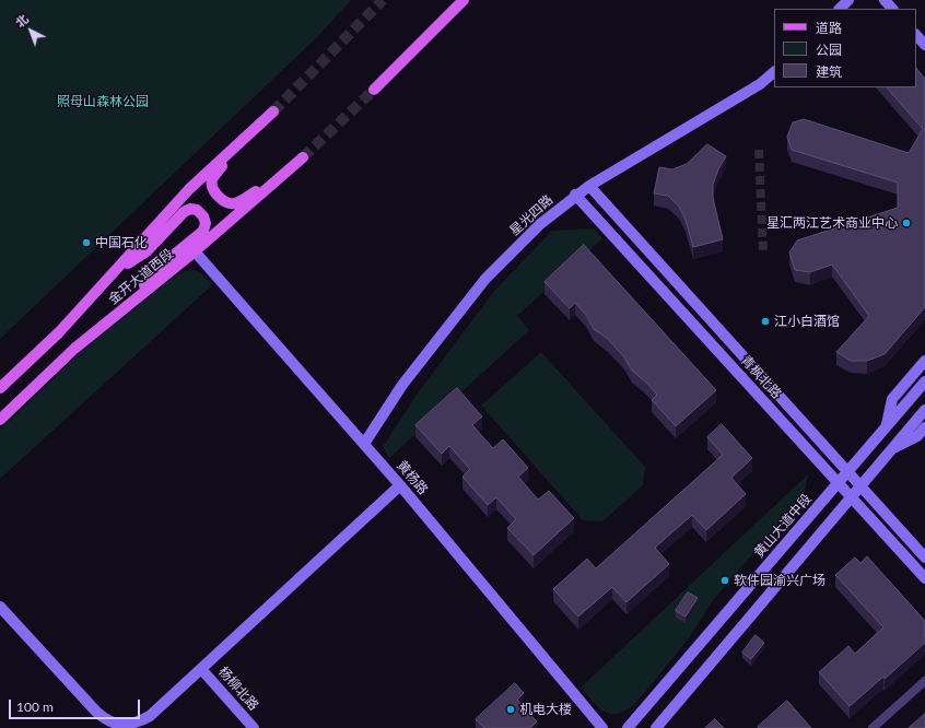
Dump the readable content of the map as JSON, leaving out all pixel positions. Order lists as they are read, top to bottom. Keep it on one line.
{"streets":{"main road":["金开大道西段"],"street":["星光四路","青枫北路","黄杨路","黄山大道中段","杨柳北路"]},"crossings":[["星光四路","青枫北路"],["星光四路","黄杨路"],["金开大道西段","黄杨路"],["青枫北路","黄山大道中段"]],"parks":["照母山森林公园"],"places":["星汇两江艺术商业中心","中国石化","江小白酒馆","软件园渝兴广场","机电大楼"],"legend":["道路","公园","建筑"],"scale_bar":"100 m","north":"top left"}
